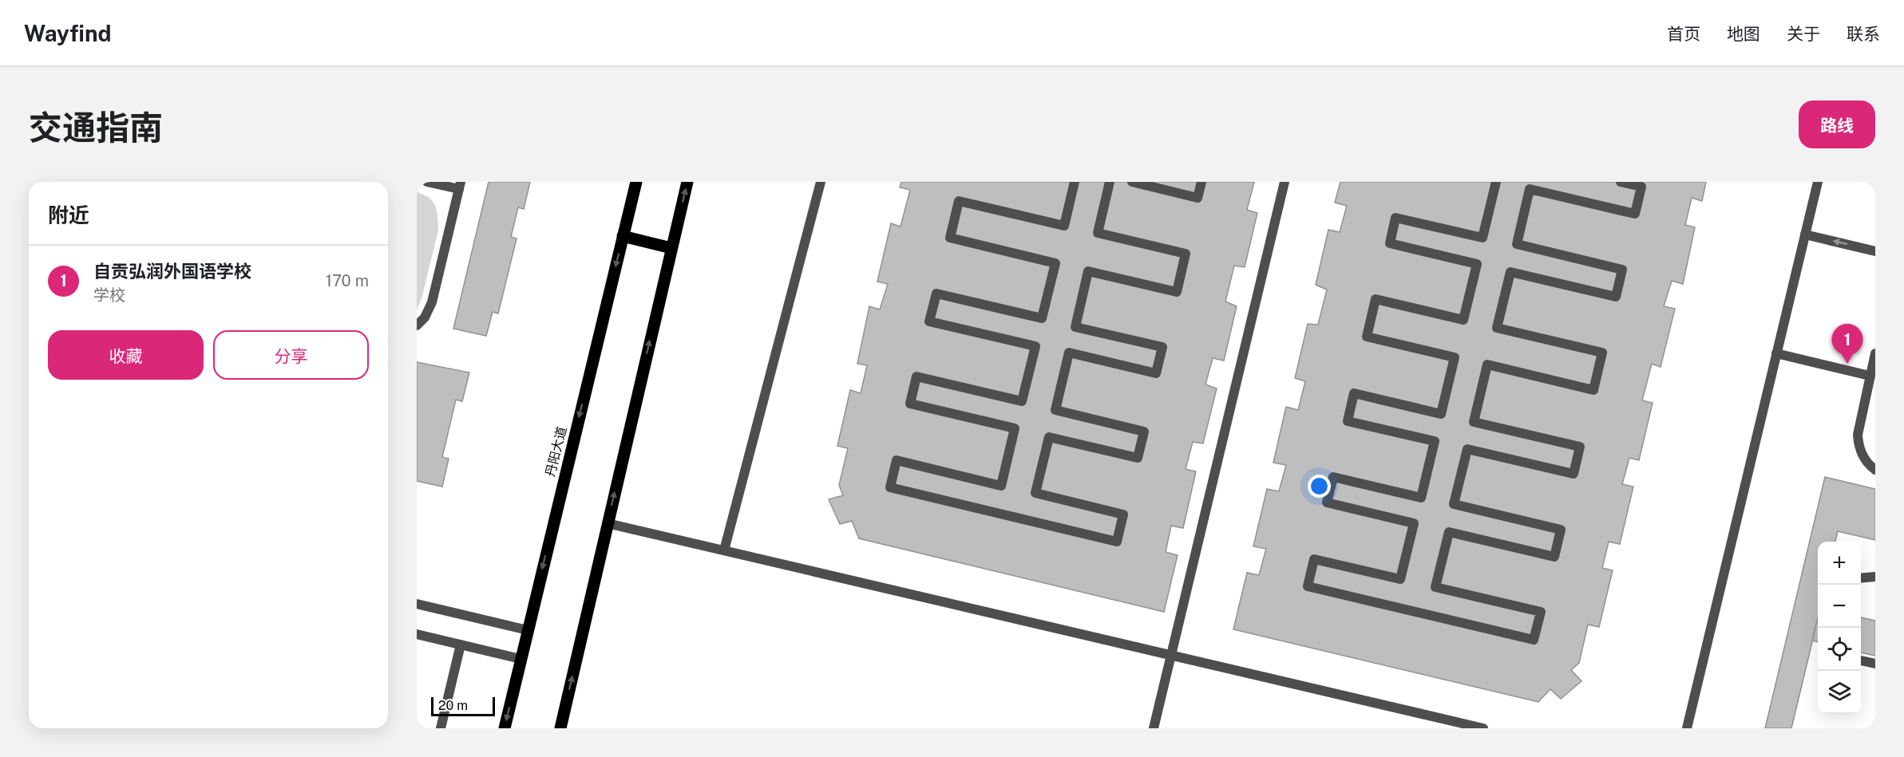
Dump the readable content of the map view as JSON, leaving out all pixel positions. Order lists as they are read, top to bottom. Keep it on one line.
{"streets":{"main road":["丹阳大道"]},"scale_bar":"20 m","page":{"header":"Wayfind","nav":["首页","地图","关于","联系"],"title":"交通指南","buttons":["路线",["收藏","分享"]],"heading":"附近","list":[{"mark":"1","name":"自贡弘润外国语学校","note":"学校","value":"170 m"}],"pins":"1","map_buttons":["+","−"],"scale":"20 m"}}
